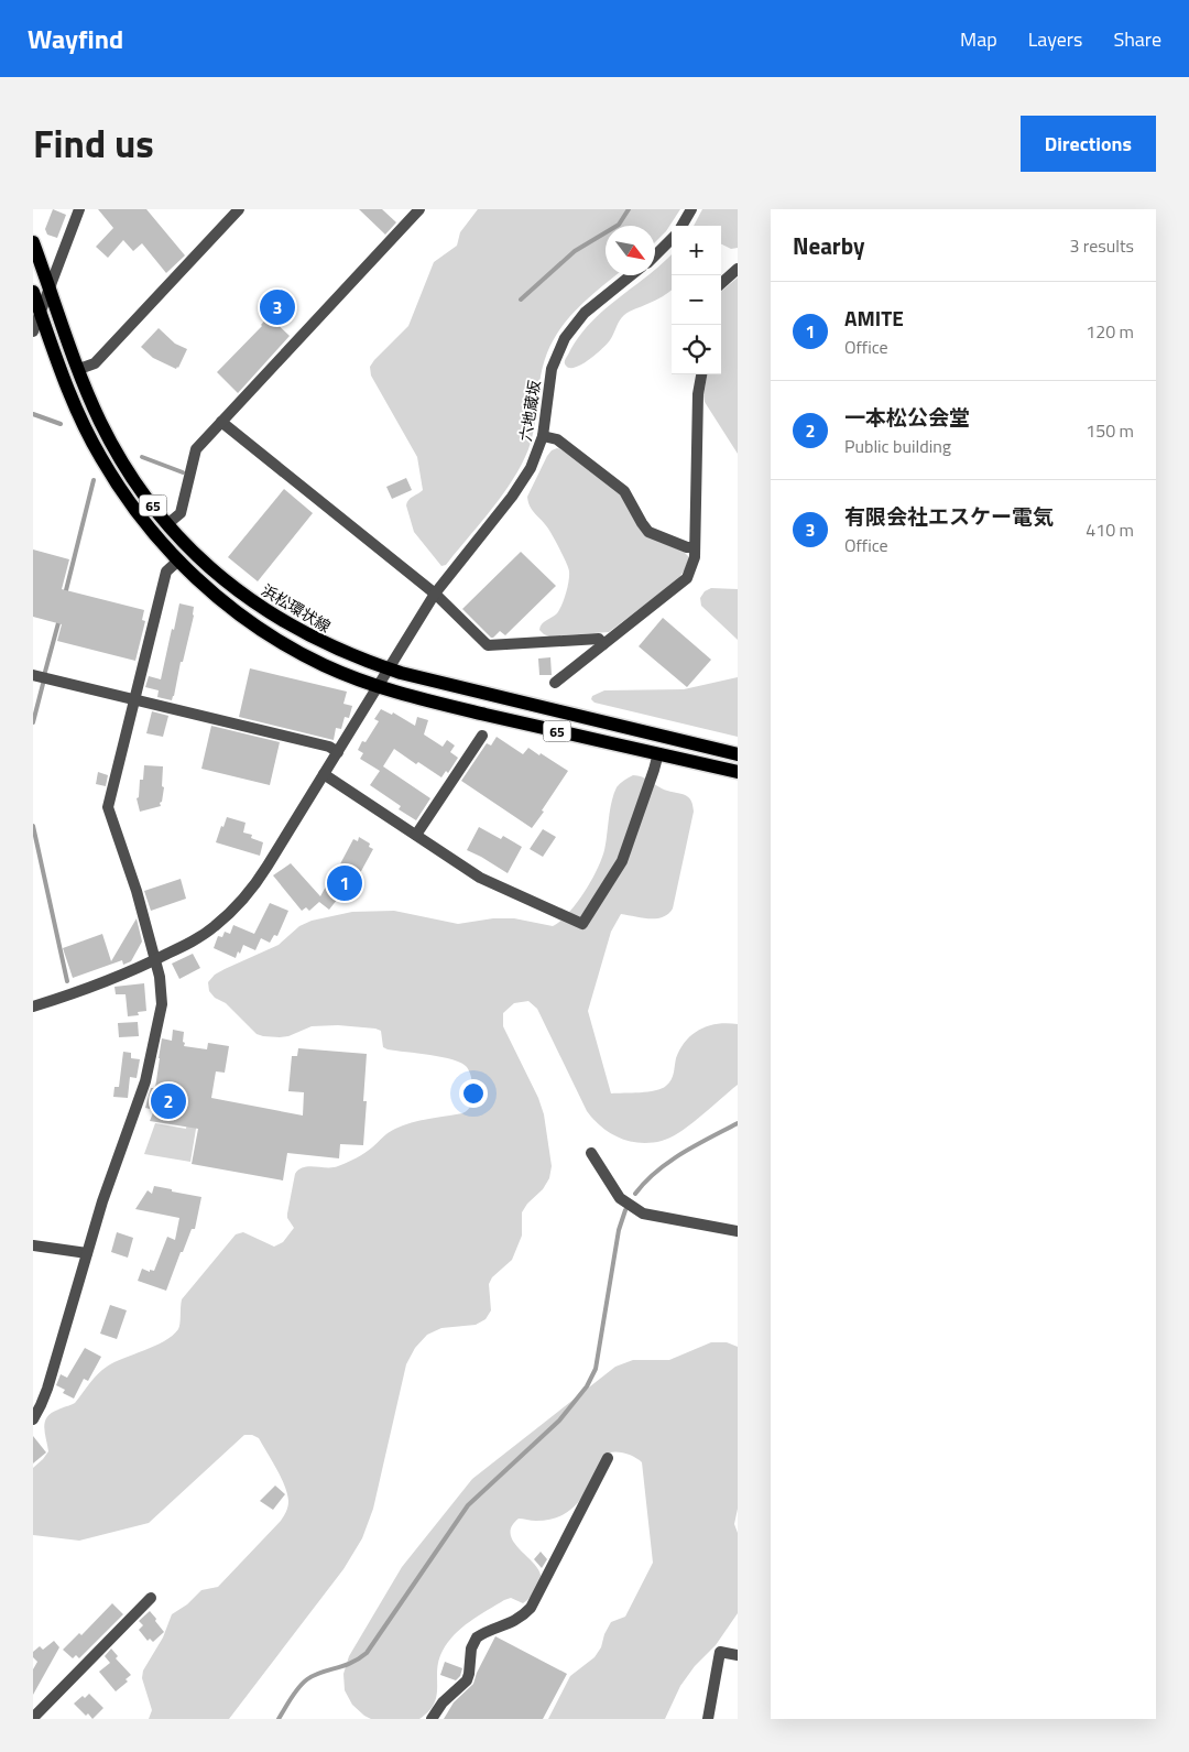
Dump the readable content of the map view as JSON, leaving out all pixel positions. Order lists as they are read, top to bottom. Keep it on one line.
{"streets":{"main road":["65","浜松環状線"],"street":["六地蔵坂"]},"crossings":[["六地蔵坂","65"],["六地蔵坂","浜松環状線"]],"north":"bottom right","page":{"header":"Wayfind","nav":["Map","Layers","Share"],"title":"Find us","buttons":"Directions","heading":["Nearby","3 results"],"map_buttons":["+","−"],"list":[{"mark":"1","name":"AMITE","note":"Office","value":"120 m"},{"mark":"2","name":"一本松公会堂","note":"Public building","value":"150 m"},{"mark":"3","name":"有限会社エスケー電気","note":"Office","value":"410 m"}],"pins":["3","1","2"]}}
